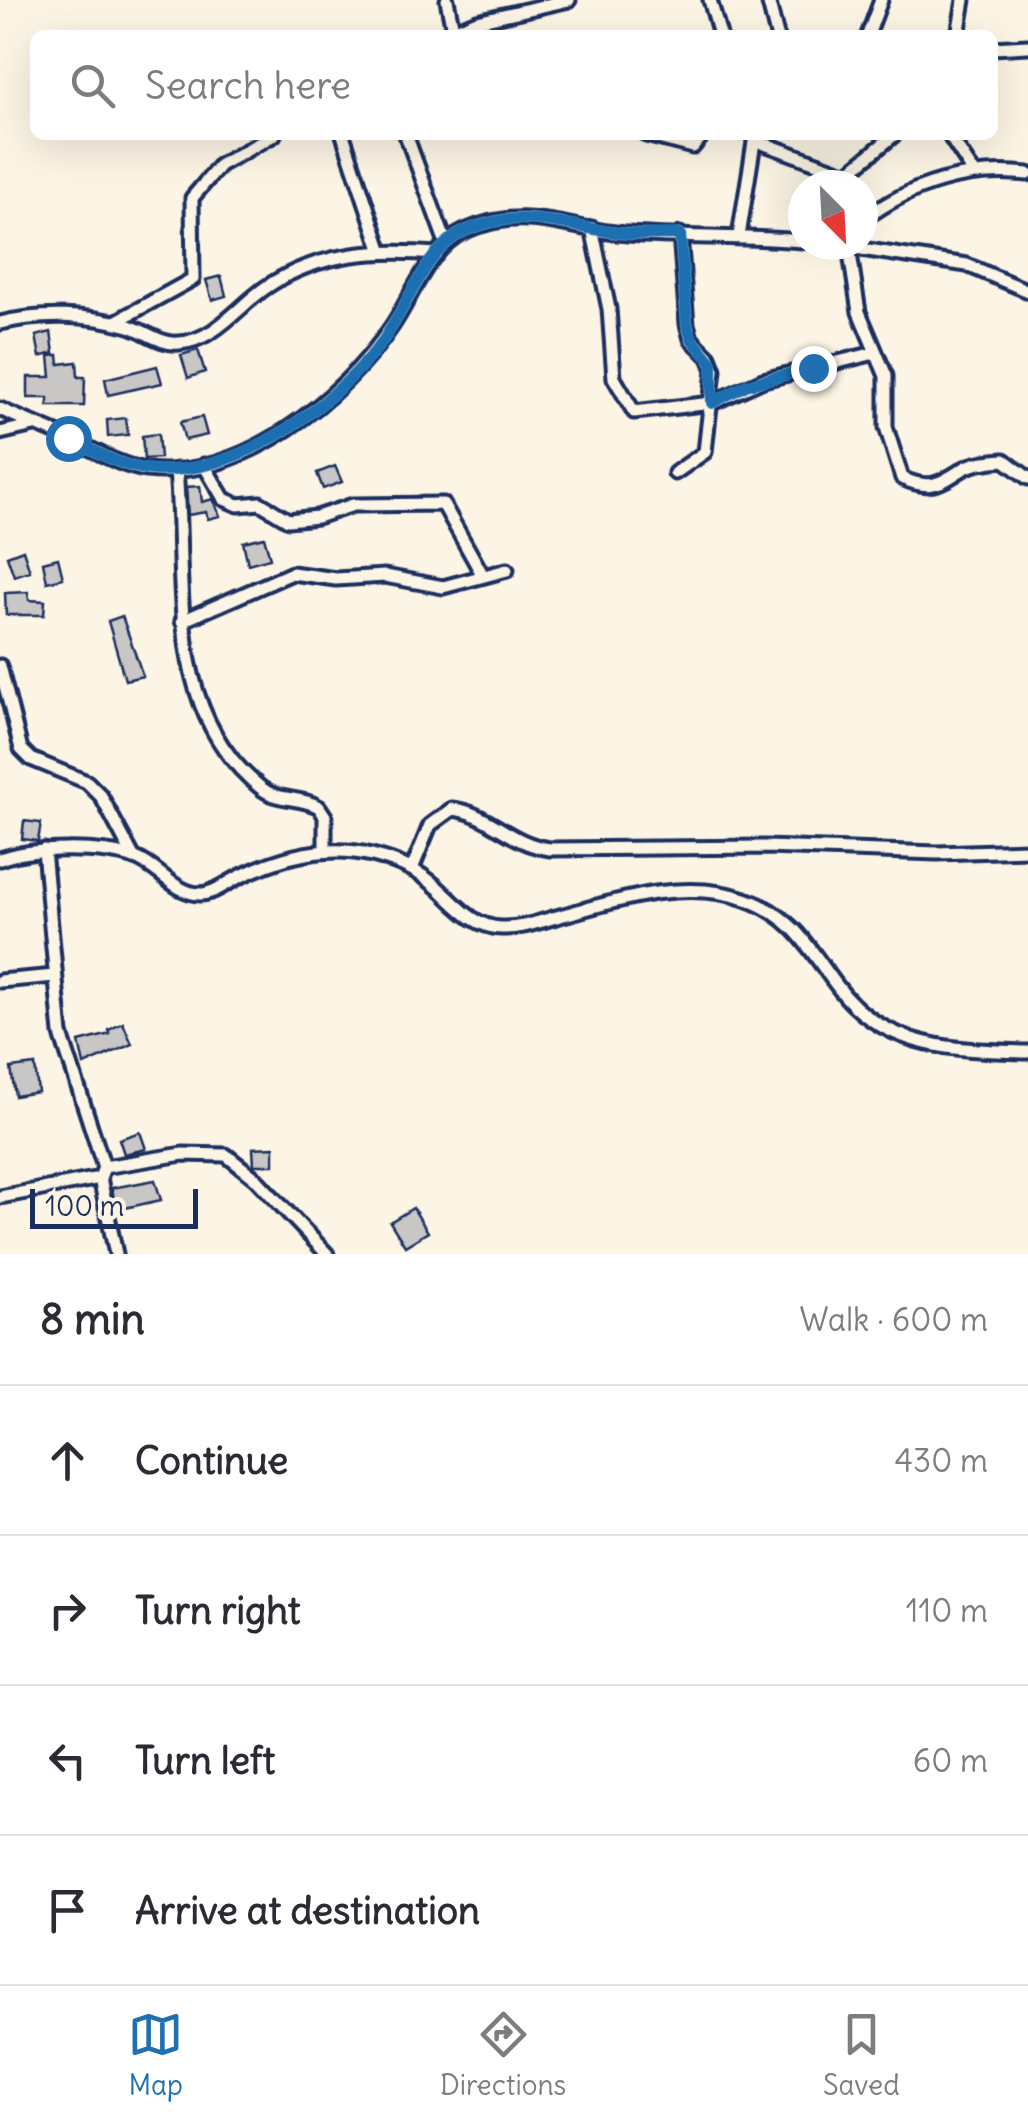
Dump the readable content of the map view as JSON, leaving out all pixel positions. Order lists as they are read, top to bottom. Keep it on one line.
{"scale_bar":"100 m","north":"bottom right","page":{"search":"Search here","scale":"100 m","heading":["8 min","Walk · 600 m"],"list":[["Continue","430 m"],["Turn right","110 m"],["Turn left","60 m"],"Arrive at destination"],"nav":["Map","Directions","Saved"]}}
